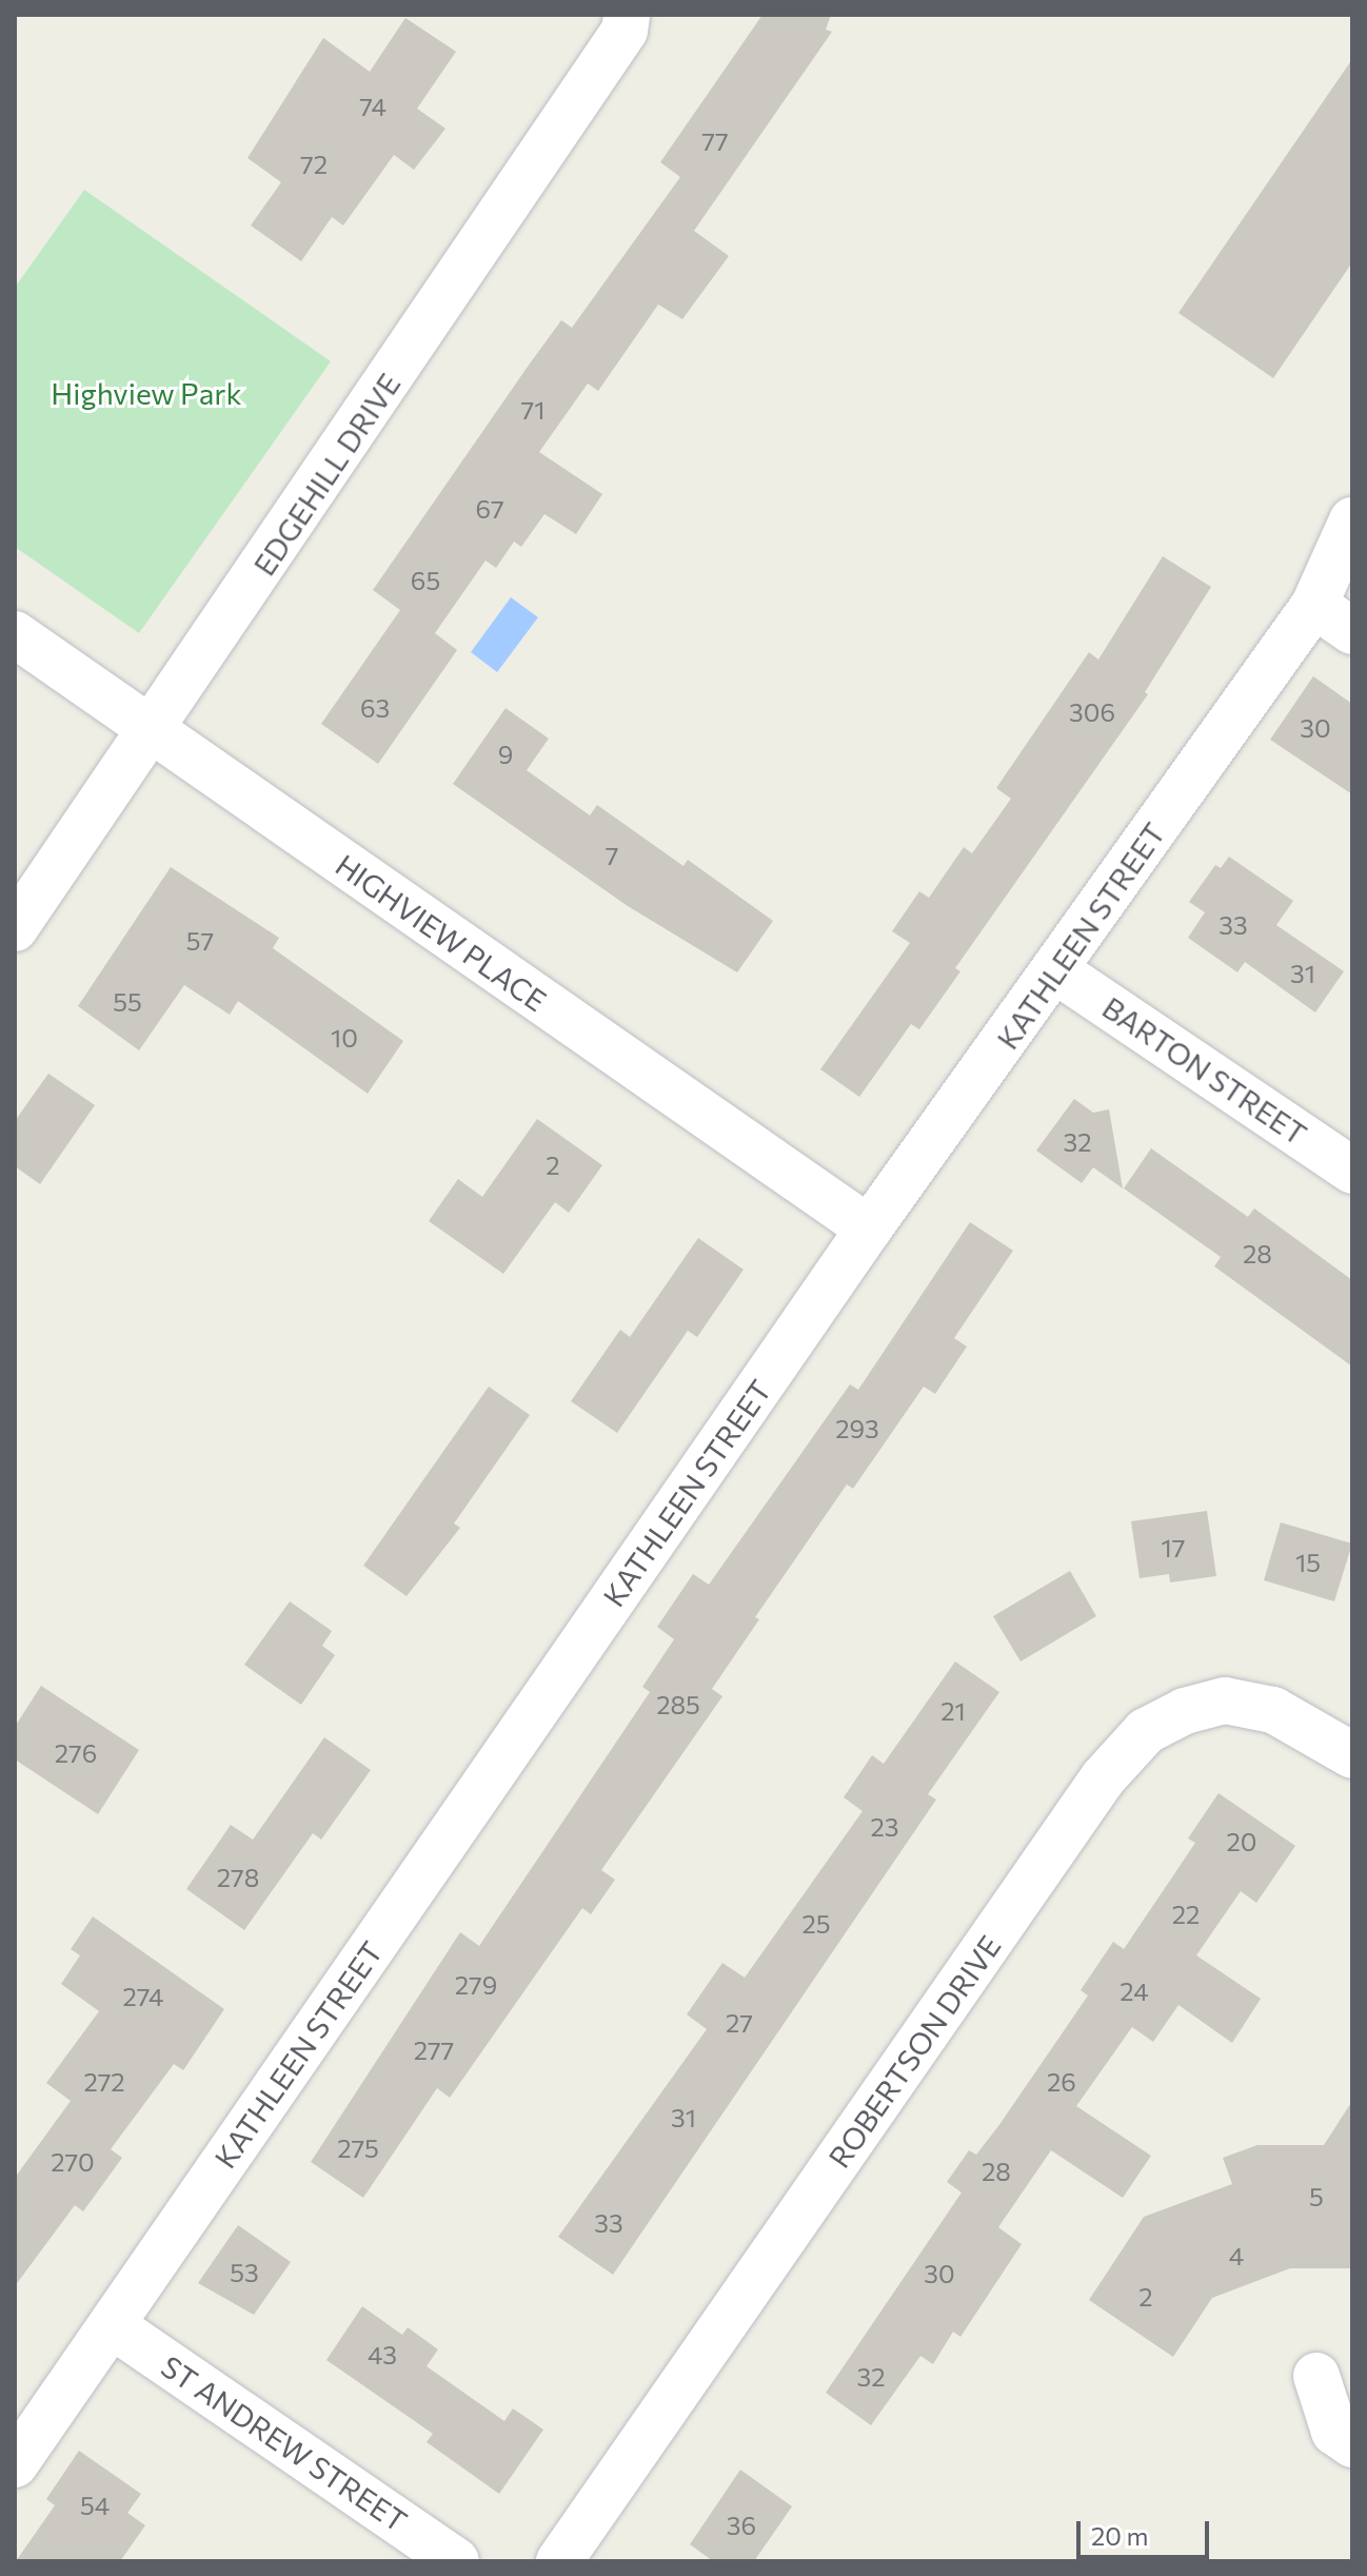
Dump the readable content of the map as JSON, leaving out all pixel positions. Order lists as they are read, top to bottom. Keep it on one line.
{"streets":{"street":["EDGEHILL DRIVE","HIGHVIEW PLACE","KATHLEEN STREET","BARTON STREET","ROBERTSON DRIVE","ST ANDREW STREET"]},"crossings":[["EDGEHILL DRIVE","HIGHVIEW PLACE"],["HIGHVIEW PLACE","KATHLEEN STREET"],["KATHLEEN STREET","BARTON STREET"],["KATHLEEN STREET","ST ANDREW STREET"]],"parks":["Highview Park"],"house_numbers":["74","77","72","71","67","65","63","306","30","9","7","33","57","31","55","10","32","2","28","293","17","15","285","21","276","23","20","278","22","25","279","24","274","27","277","272","26","31","275","270","28","5","33","4","53","30","2","43","32","54","36"],"scale_bar":"20 m"}
